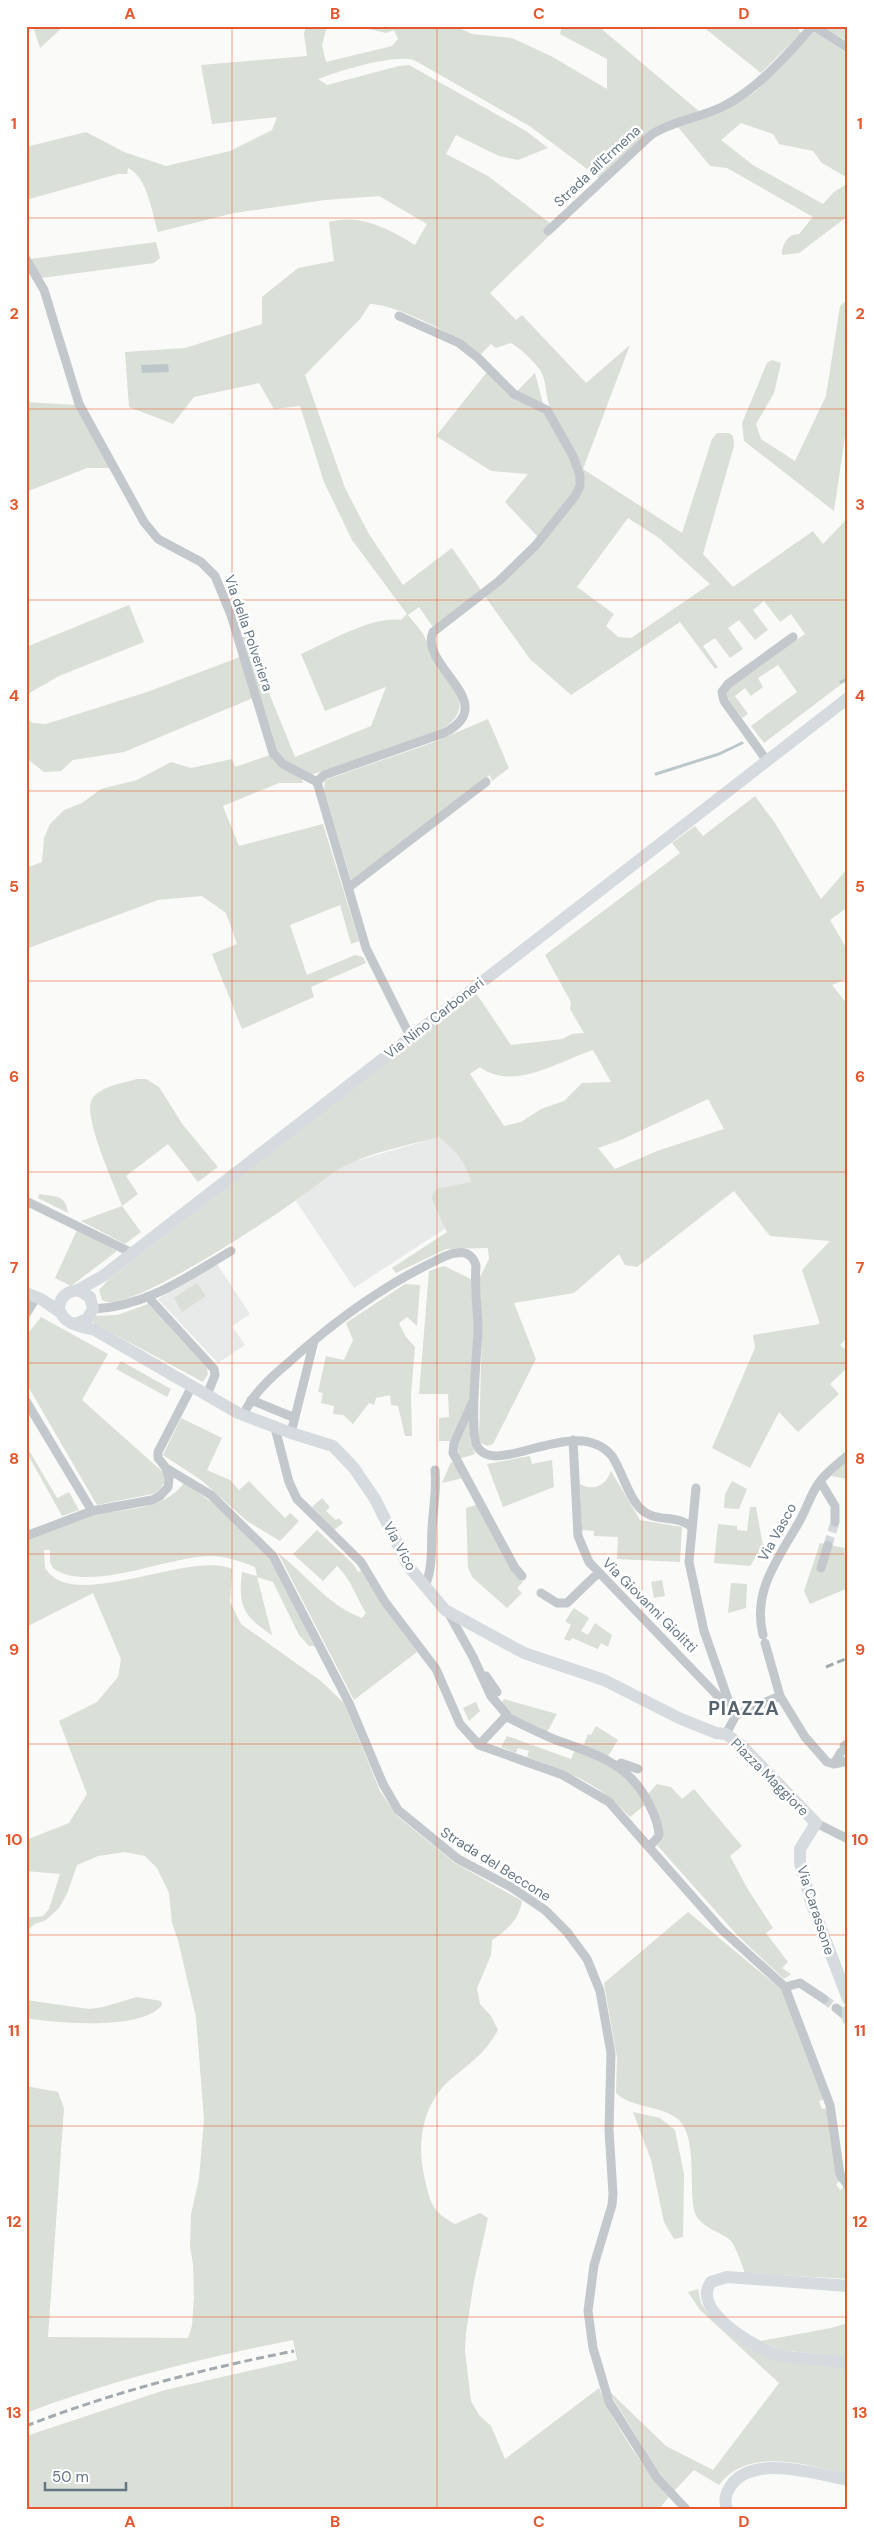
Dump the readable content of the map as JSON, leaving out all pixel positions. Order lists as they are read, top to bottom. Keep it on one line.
{"streets":{"street":["Strada all'Ermena","Via della Polveriera","Via Nino Carboneri","Via Vasco","Via Vico","Via Giovanni Giolitti","Piazza Maggiore","Strada del Beccone","Via Carassone"]},"crossings":[["Via Nino Carboneri","Via Vico"],["Via Vasco","Piazza Maggiore"],["Via Vico","Piazza Maggiore"],["Via Giovanni Giolitti","Piazza Maggiore"],["Piazza Maggiore","Via Carassone"]],"districts":["PIAZZA"],"scale_bar":"50 m","grid":{"columns":["A","B","C","D"],"rows":["1","2","3","4","5","6","7","8","9","10","11","12","13"]}}
